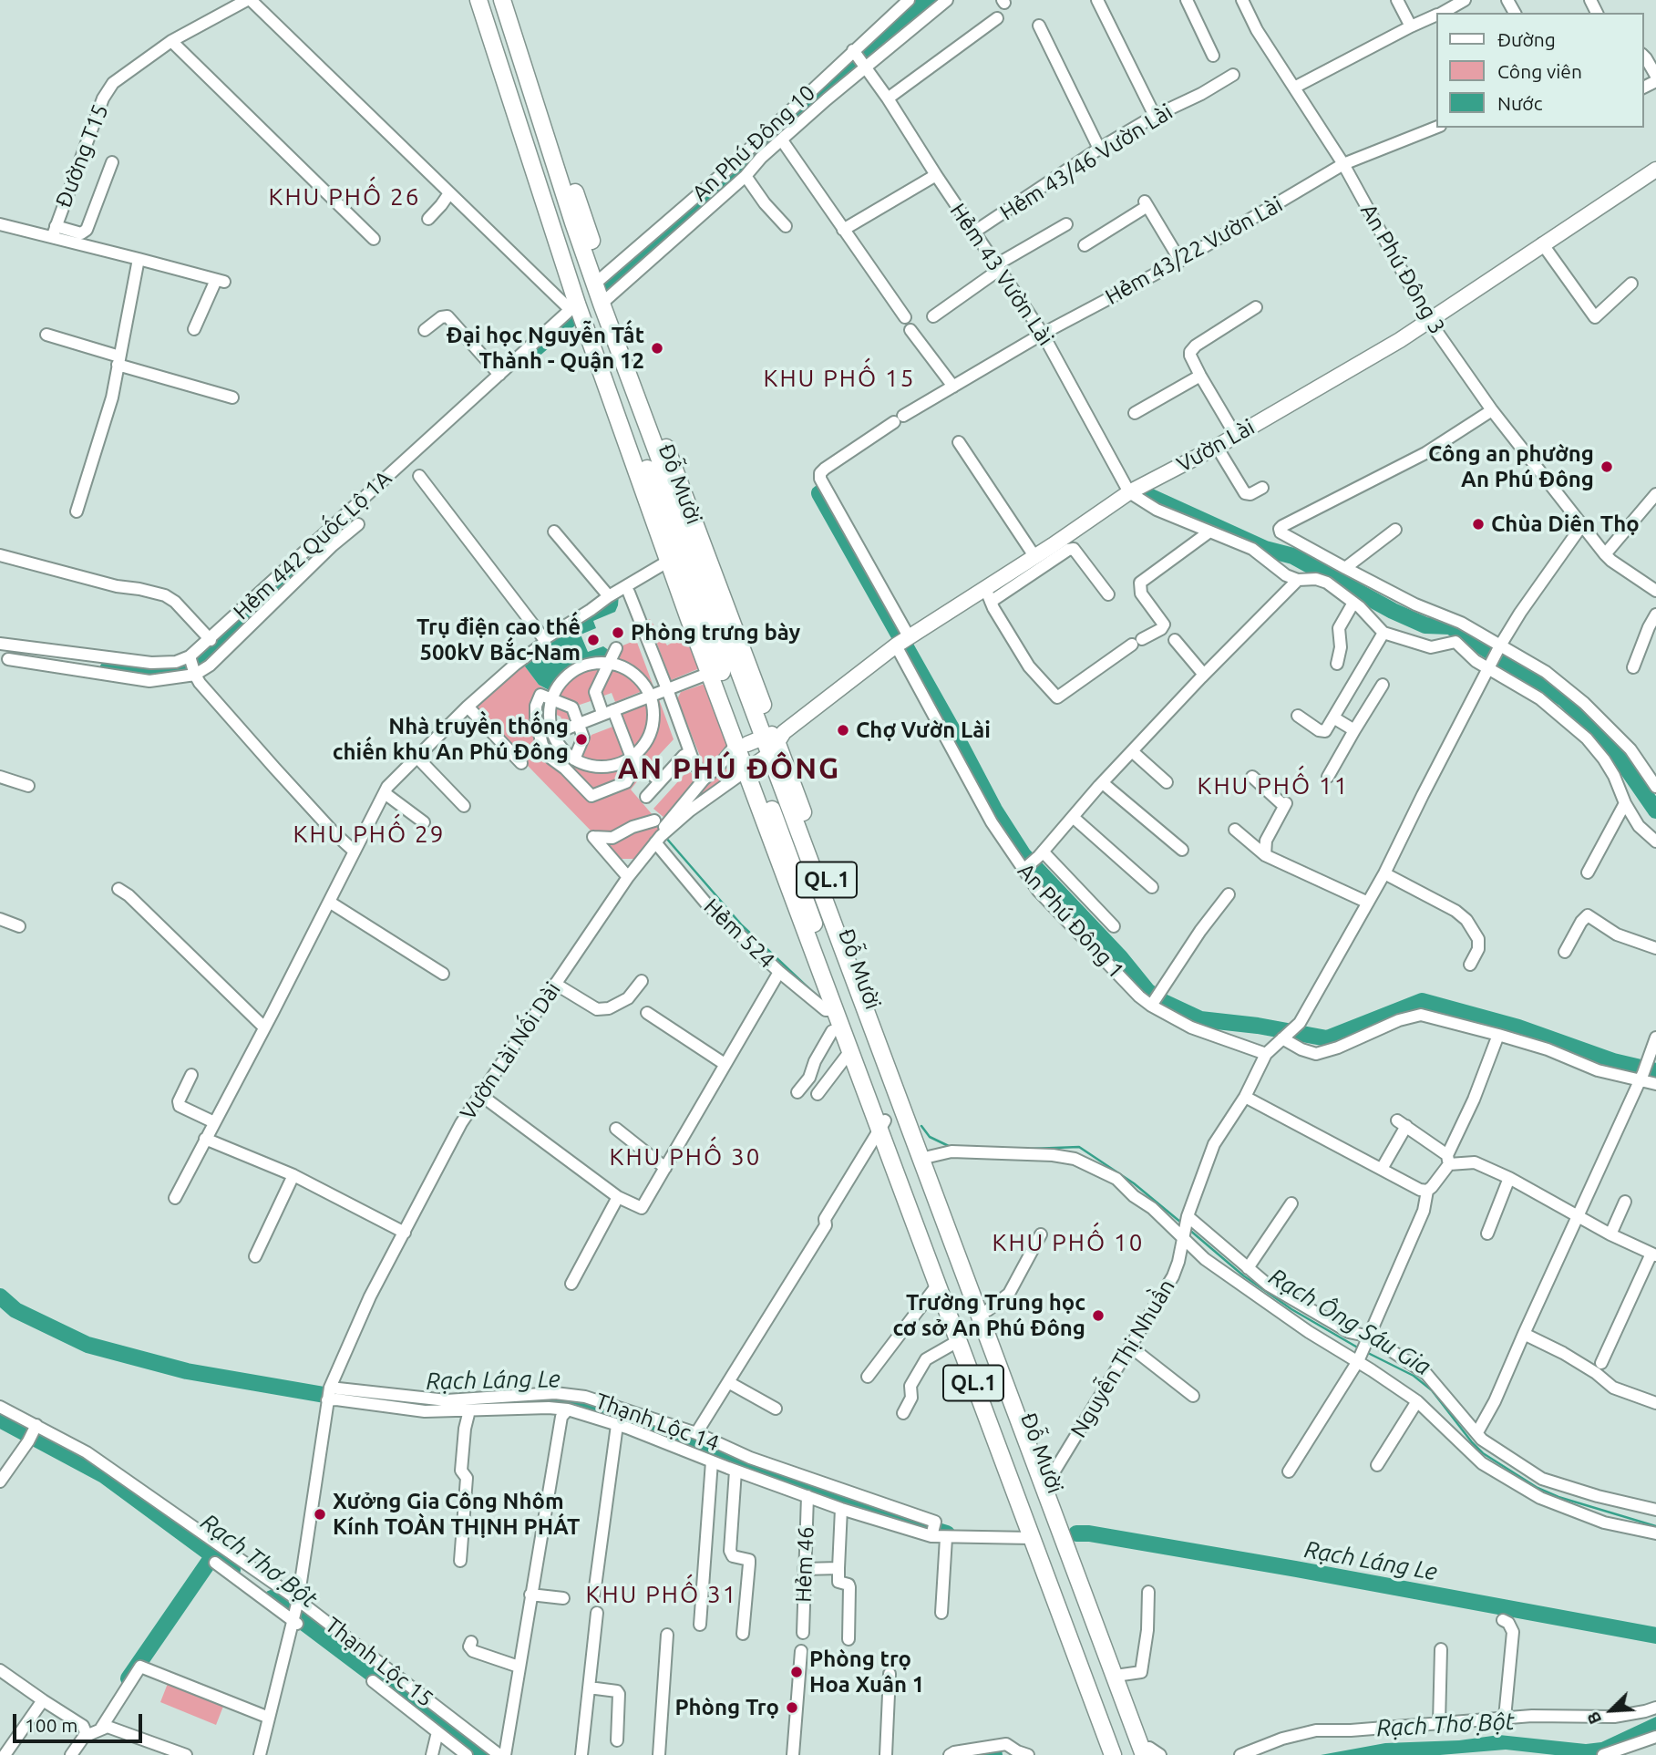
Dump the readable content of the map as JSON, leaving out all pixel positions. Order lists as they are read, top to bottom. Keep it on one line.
{"streets":{"highway":["Đỗ Mười","QL.1"],"main road":["Vườn Lài"],"street":["An Phú Đông 10","Đường T15","Hẻm 43/46 Vườn Lài","Hẻm 43/22 Vườn Lài","An Phú Đông 3","Hẻm 43 Vườn Lài","Hẻm 442 Quốc Lộ 1A","An Phú Đông 1","Hẻm 524","Vườn Lài Nối Dài","Nguyễn Thị Nhuần","Thạnh Lộc 14","Hẻm 46","Thạnh Lộc 15"]},"crossings":[["An Phú Đông 10","Hẻm 43 Vườn Lài"],["An Phú Đông 10","Đỗ Mười"],["Hẻm 43/46 Vườn Lài","Hẻm 43 Vườn Lài"],["Hẻm 43/22 Vườn Lài","An Phú Đông 3"],["Hẻm 43/22 Vườn Lài","Hẻm 43 Vườn Lài"],["Hẻm 43/22 Vườn Lài","An Phú Đông 1"],["An Phú Đông 3","Vườn Lài"],["Hẻm 43 Vườn Lài","Vườn Lài"],["Vườn Lài","Đỗ Mười"],["Vườn Lài","An Phú Đông 1"],["Vườn Lài","Hẻm 524"],["Vườn Lài","Vườn Lài Nối Dài"],["Đỗ Mười","Hẻm 442 Quốc Lộ 1A"],["Đỗ Mười","Hẻm 524"],["Đỗ Mười","Vườn Lài Nối Dài"],["Đỗ Mười","Nguyễn Thị Nhuần"],["Đỗ Mười","Thạnh Lộc 14"],["Hẻm 524","Vườn Lài Nối Dài"],["Vườn Lài Nối Dài","Thạnh Lộc 14"],["Vườn Lài Nối Dài","Thạnh Lộc 15"],["Thạnh Lộc 14","Hẻm 46"]],"districts":["KHU PHỐ 26","KHU PHỐ 15","AN PHÚ ĐÔNG","KHU PHỐ 11","KHU PHỐ 29","KHU PHỐ 30","KHU PHỐ 10","KHU PHỐ 31"],"water":["Rạch Ông Sáu Gia","Rạch Láng Le","Rạch Thợ Bột"],"places":["Đại học Nguyễn Tất Thành - Quận 12","Công an phường An Phú Đông","Chùa Diên Thọ","Phòng trưng bày","Trụ điện cao thế 500kV Bắc-Nam","Chợ Vườn Lài","Nhà truyền thống chiến khu An Phú Đông","Trường Trung học cơ sở An Phú Đông","Xưởng Gia Công Nhôm Kính TOÀN THỊNH PHÁT","Phòng trọ Hoa Xuân 1","Phòng Trọ"],"legend":["Đường","Công viên","Nước"],"scale_bar":"100 m","north":"bottom left"}
